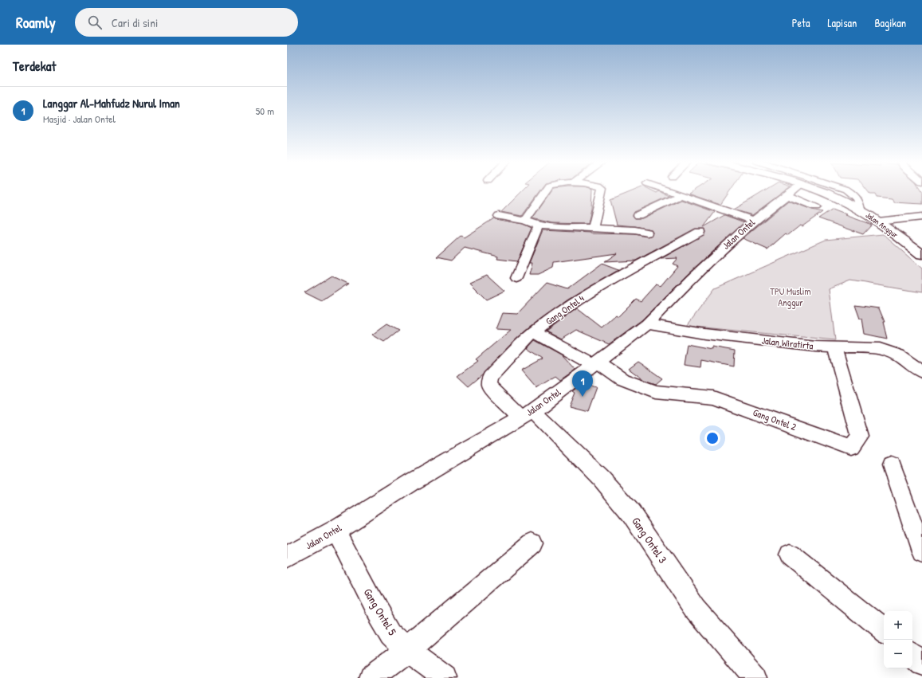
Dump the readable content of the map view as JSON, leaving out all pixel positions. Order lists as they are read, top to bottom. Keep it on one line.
{"streets":{"street":["Jalan Anggur","Jalan Ontel","Gang Ontel 4","Jalan Wiratirta","Gang Ontel 2","Gang Ontel 3","Gang Ontel 5"]},"crossings":[["Jalan Ontel","Gang Ontel 4"],["Jalan Ontel","Jalan Wiratirta"],["Jalan Ontel","Gang Ontel 2"],["Jalan Ontel","Gang Ontel 3"],["Jalan Ontel","Gang Ontel 5"],["Gang Ontel 4","Gang Ontel 3"],["Jalan Wiratirta","Gang Ontel 2"]],"parks":["TPU Muslim Anggur"],"page":{"header":"Roamly","search":"Cari di sini","nav":["Peta","Lapisan","Bagikan"],"heading":"Terdekat","list":[{"mark":"1","name":"Langgar Al-Mahfudz Nurul Iman","note":"Masjid · Jalan Ontel","value":"50 m"}],"pins":"1","map_buttons":["+","−"]}}
